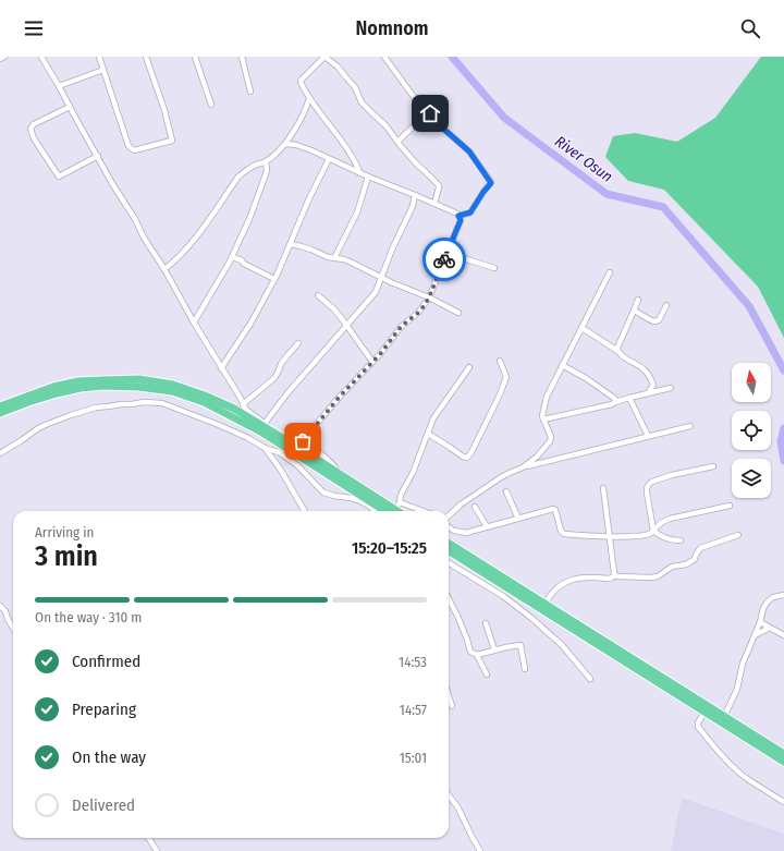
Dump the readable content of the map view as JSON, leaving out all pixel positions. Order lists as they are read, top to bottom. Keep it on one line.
{"water":["River Osun"],"north":"top","page":{"header":"Nomnom","heading":["3 min","Arriving in","15:20–15:25"],"bar":"On the way · 310 m","list":[["Confirmed","14:53"],["Preparing","14:57"],["On the way","15:01"],"Delivered"]}}
